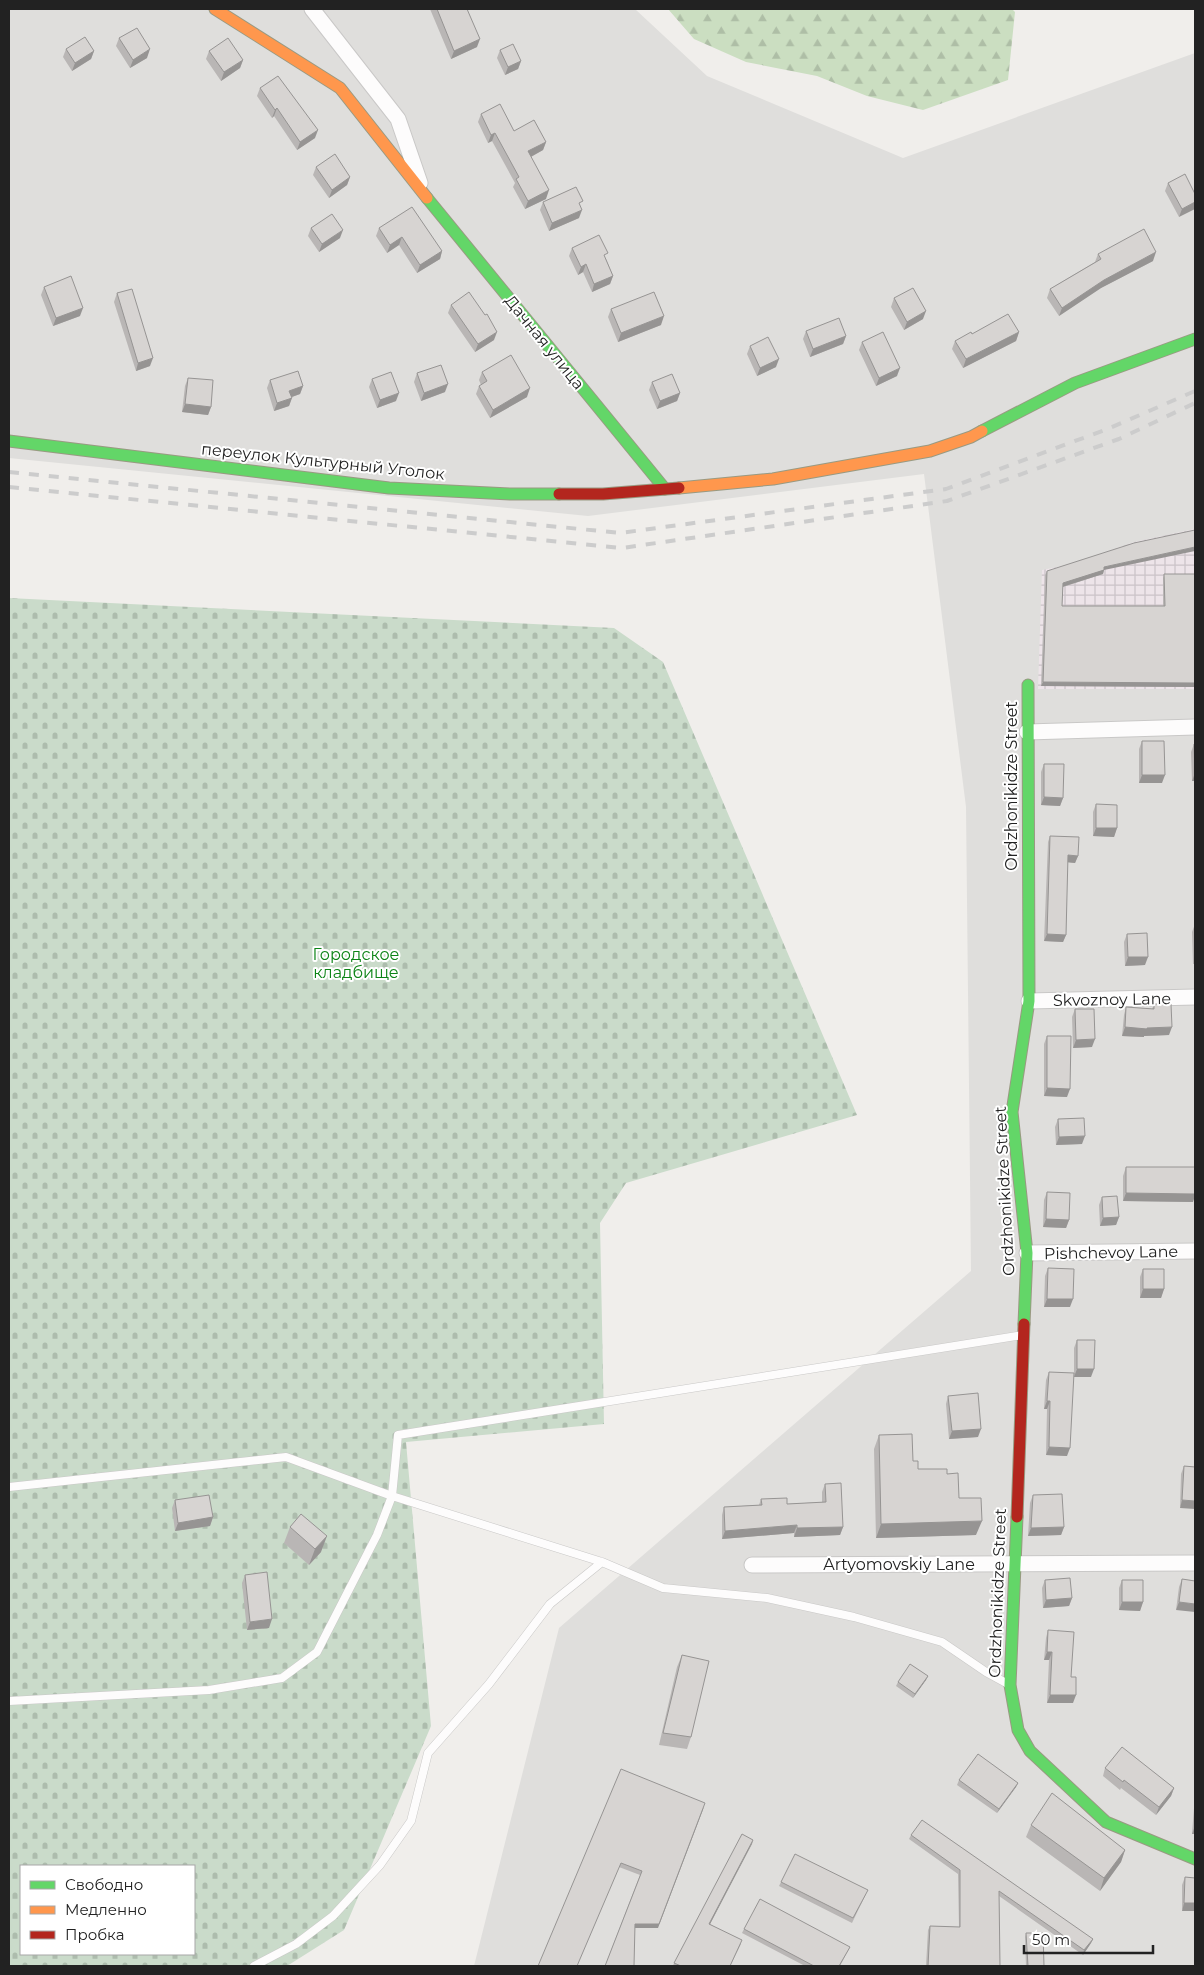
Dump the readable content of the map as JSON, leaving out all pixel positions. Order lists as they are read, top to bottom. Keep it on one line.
{"streets":{"street":["Дачная улица","переулок Культурный Уголок","Ordzhonikidze Street","Skvoznoy Lane","Pishchevoy Lane","Artyomovskiy Lane"]},"crossings":[["Дачная улица","переулок Культурный Уголок"],["Ordzhonikidze Street","Skvoznoy Lane"],["Ordzhonikidze Street","Pishchevoy Lane"],["Ordzhonikidze Street","Artyomovskiy Lane"]],"parks":["Городское кладбище"],"legend":["Свободно","Медленно","Пробка"],"scale_bar":"50 m"}
